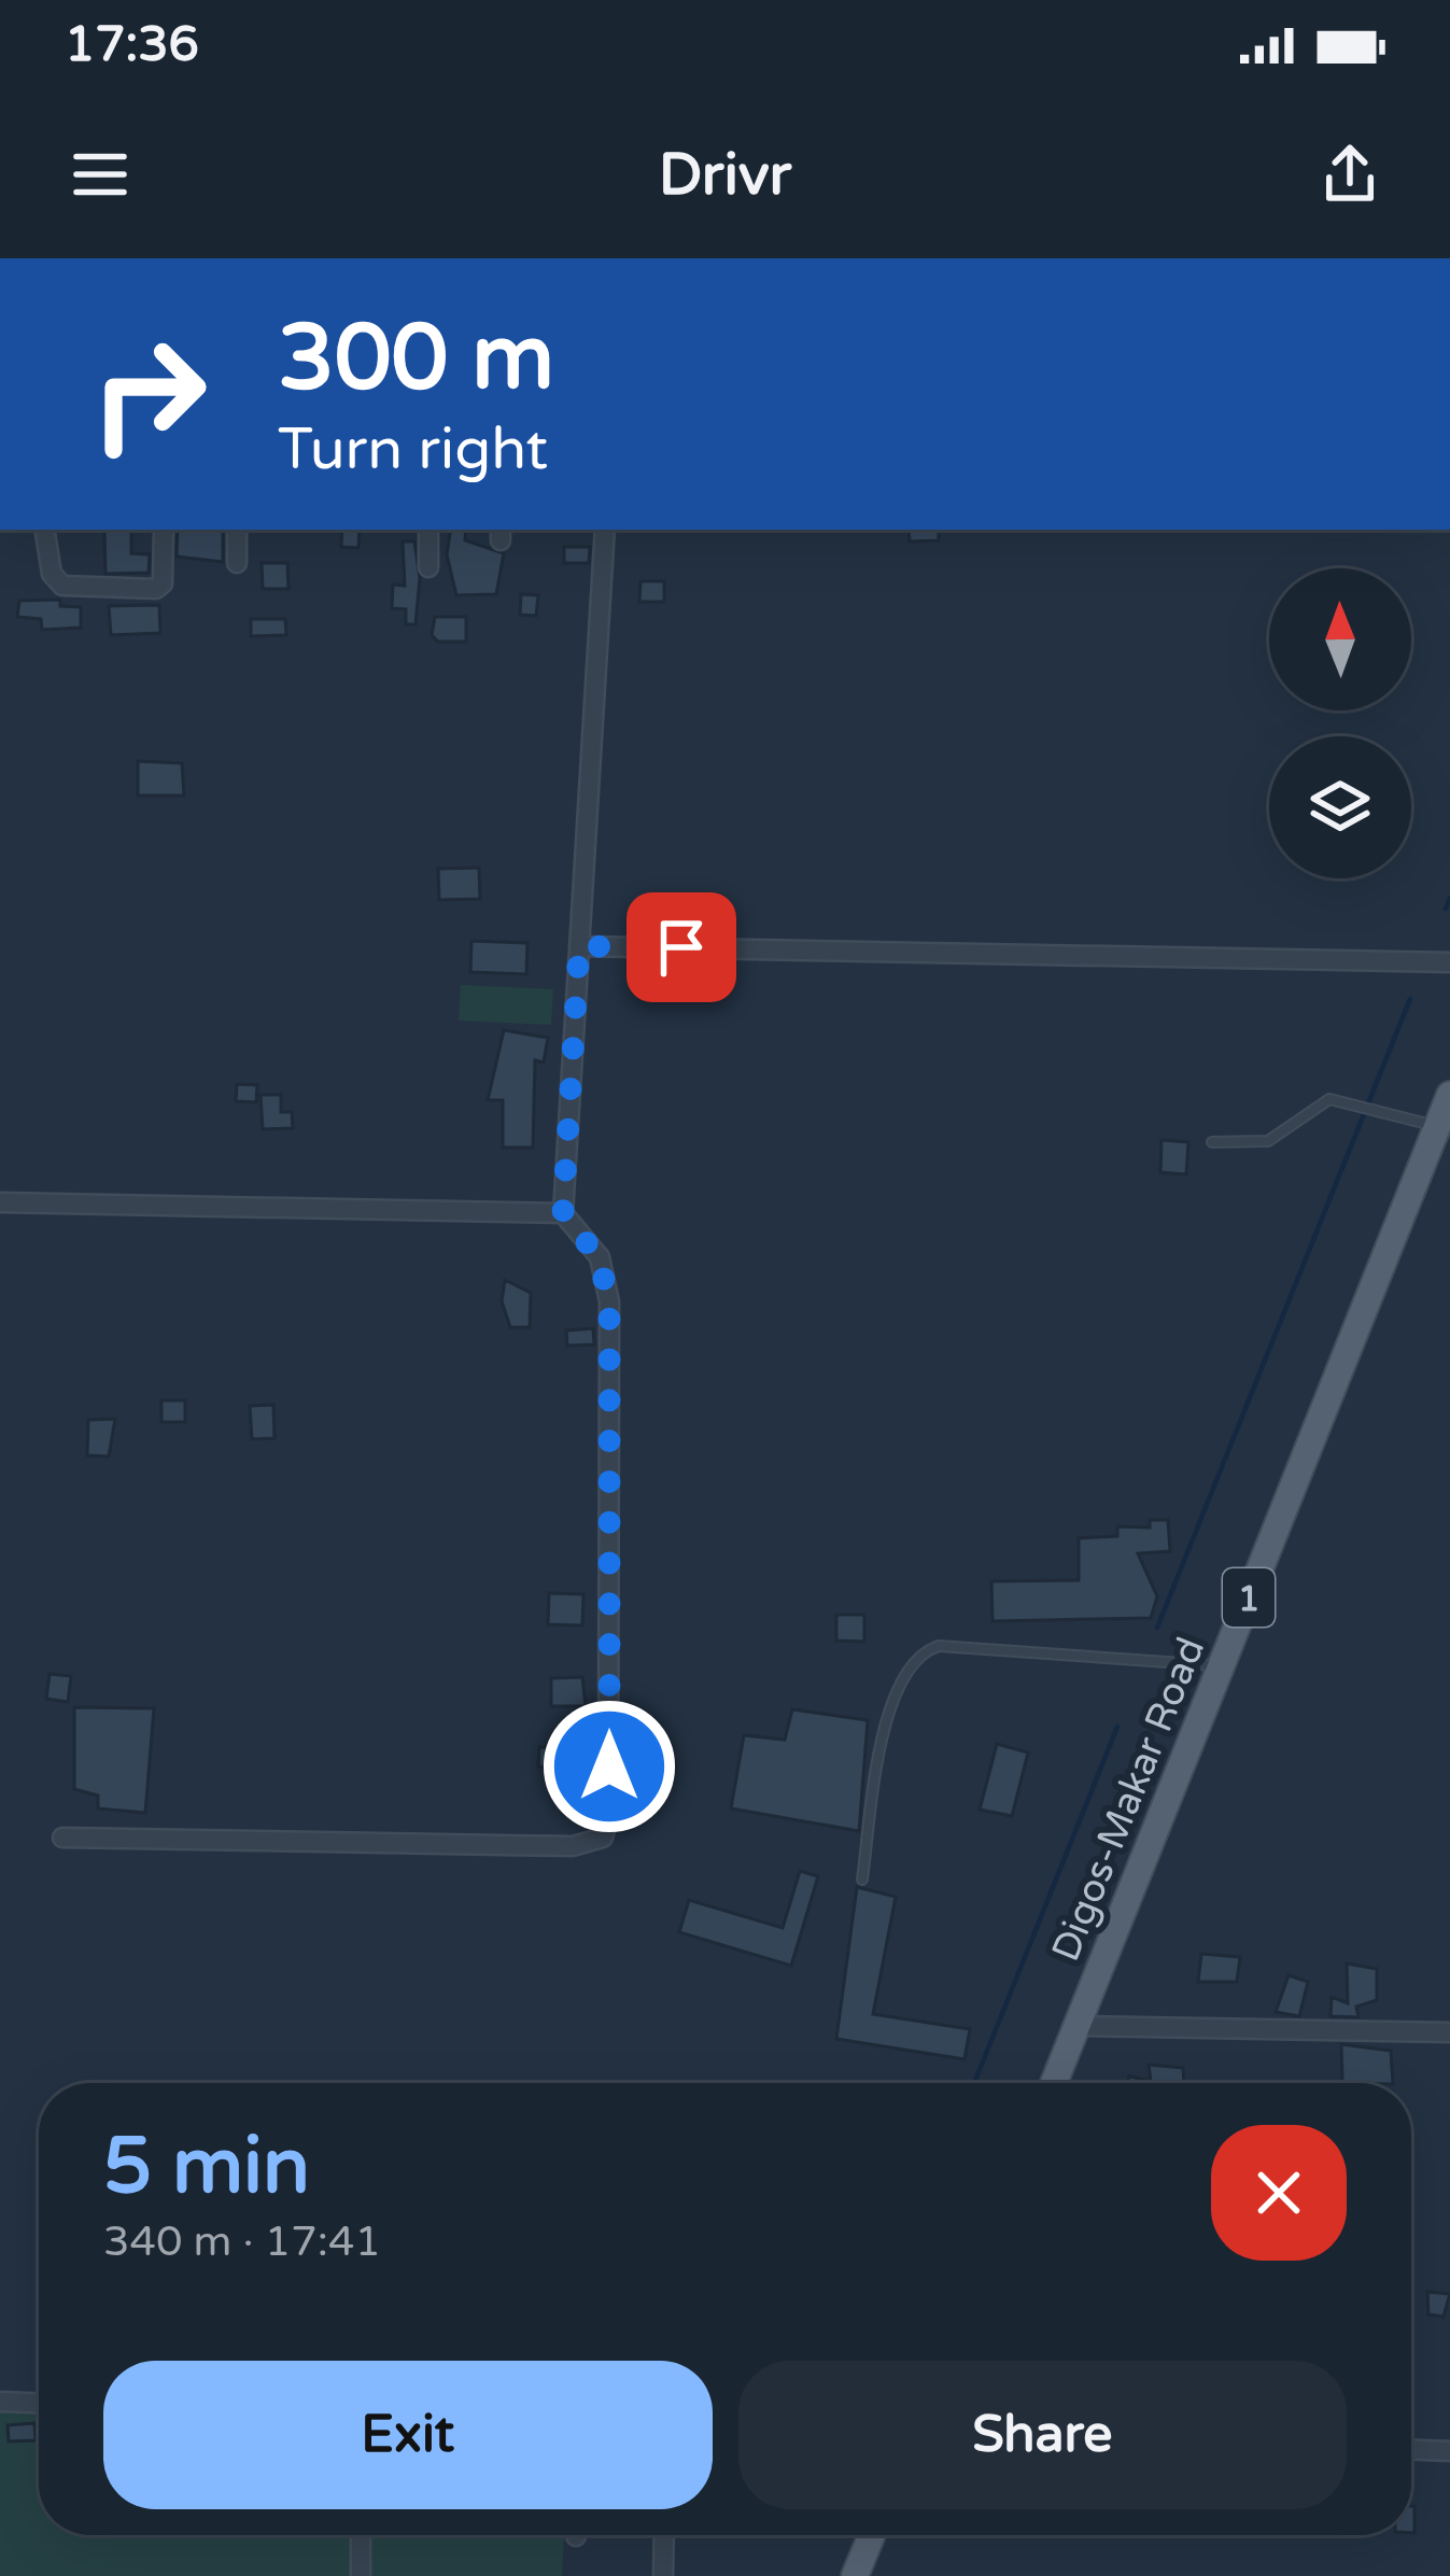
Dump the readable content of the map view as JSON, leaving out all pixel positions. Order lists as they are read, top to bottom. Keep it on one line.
{"streets":{"main road":["1","Digos-Makar Road"]},"north":"top","page":{"status":"17:36","header":"Drivr","turn":["300 m","Turn right"],"heading":["5 min","340 m · 17:41"],"buttons":["Exit","Share"]}}
